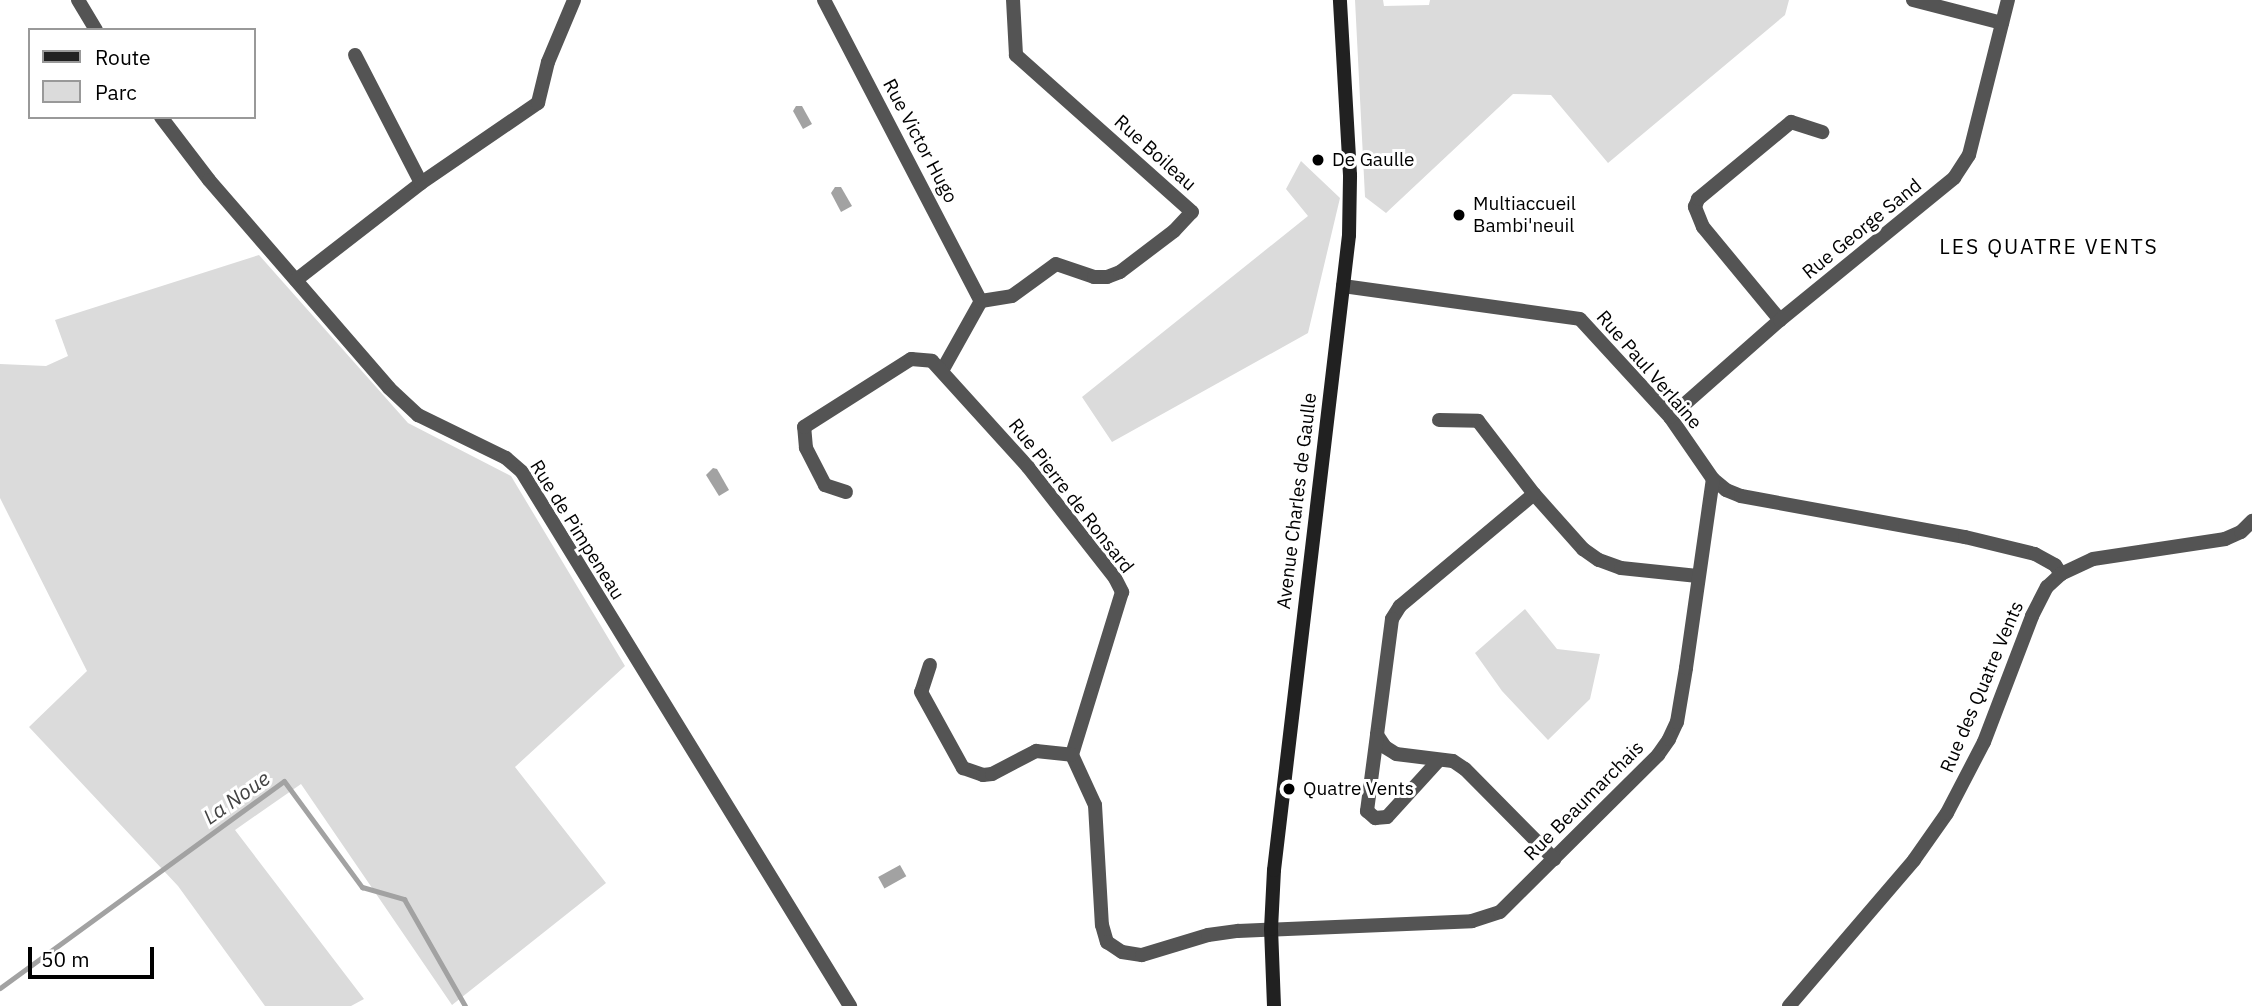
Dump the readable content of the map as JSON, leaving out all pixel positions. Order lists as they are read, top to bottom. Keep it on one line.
{"streets":{"street":["Rue Victor Hugo","Rue Boileau","Rue George Sand","Rue Paul Verlaine","Rue Pierre de Ronsard","Avenue Charles de Gaulle","Rue de Pimpeneau","Rue des Quatre Vents","Rue Beaumarchais"]},"crossings":[["Rue Victor Hugo","Rue Boileau"],["Rue George Sand","Rue Paul Verlaine"],["Rue Paul Verlaine","Avenue Charles de Gaulle"],["Rue Paul Verlaine","Rue des Quatre Vents"],["Rue Paul Verlaine","Rue Beaumarchais"],["Avenue Charles de Gaulle","Rue Beaumarchais"]],"districts":["LES QUATRE VENTS"],"water":["La Noue"],"places":["De Gaulle","Multiaccueil Bambi'neuil","Quatre Vents"],"legend":["Route","Parc"],"scale_bar":"50 m"}
